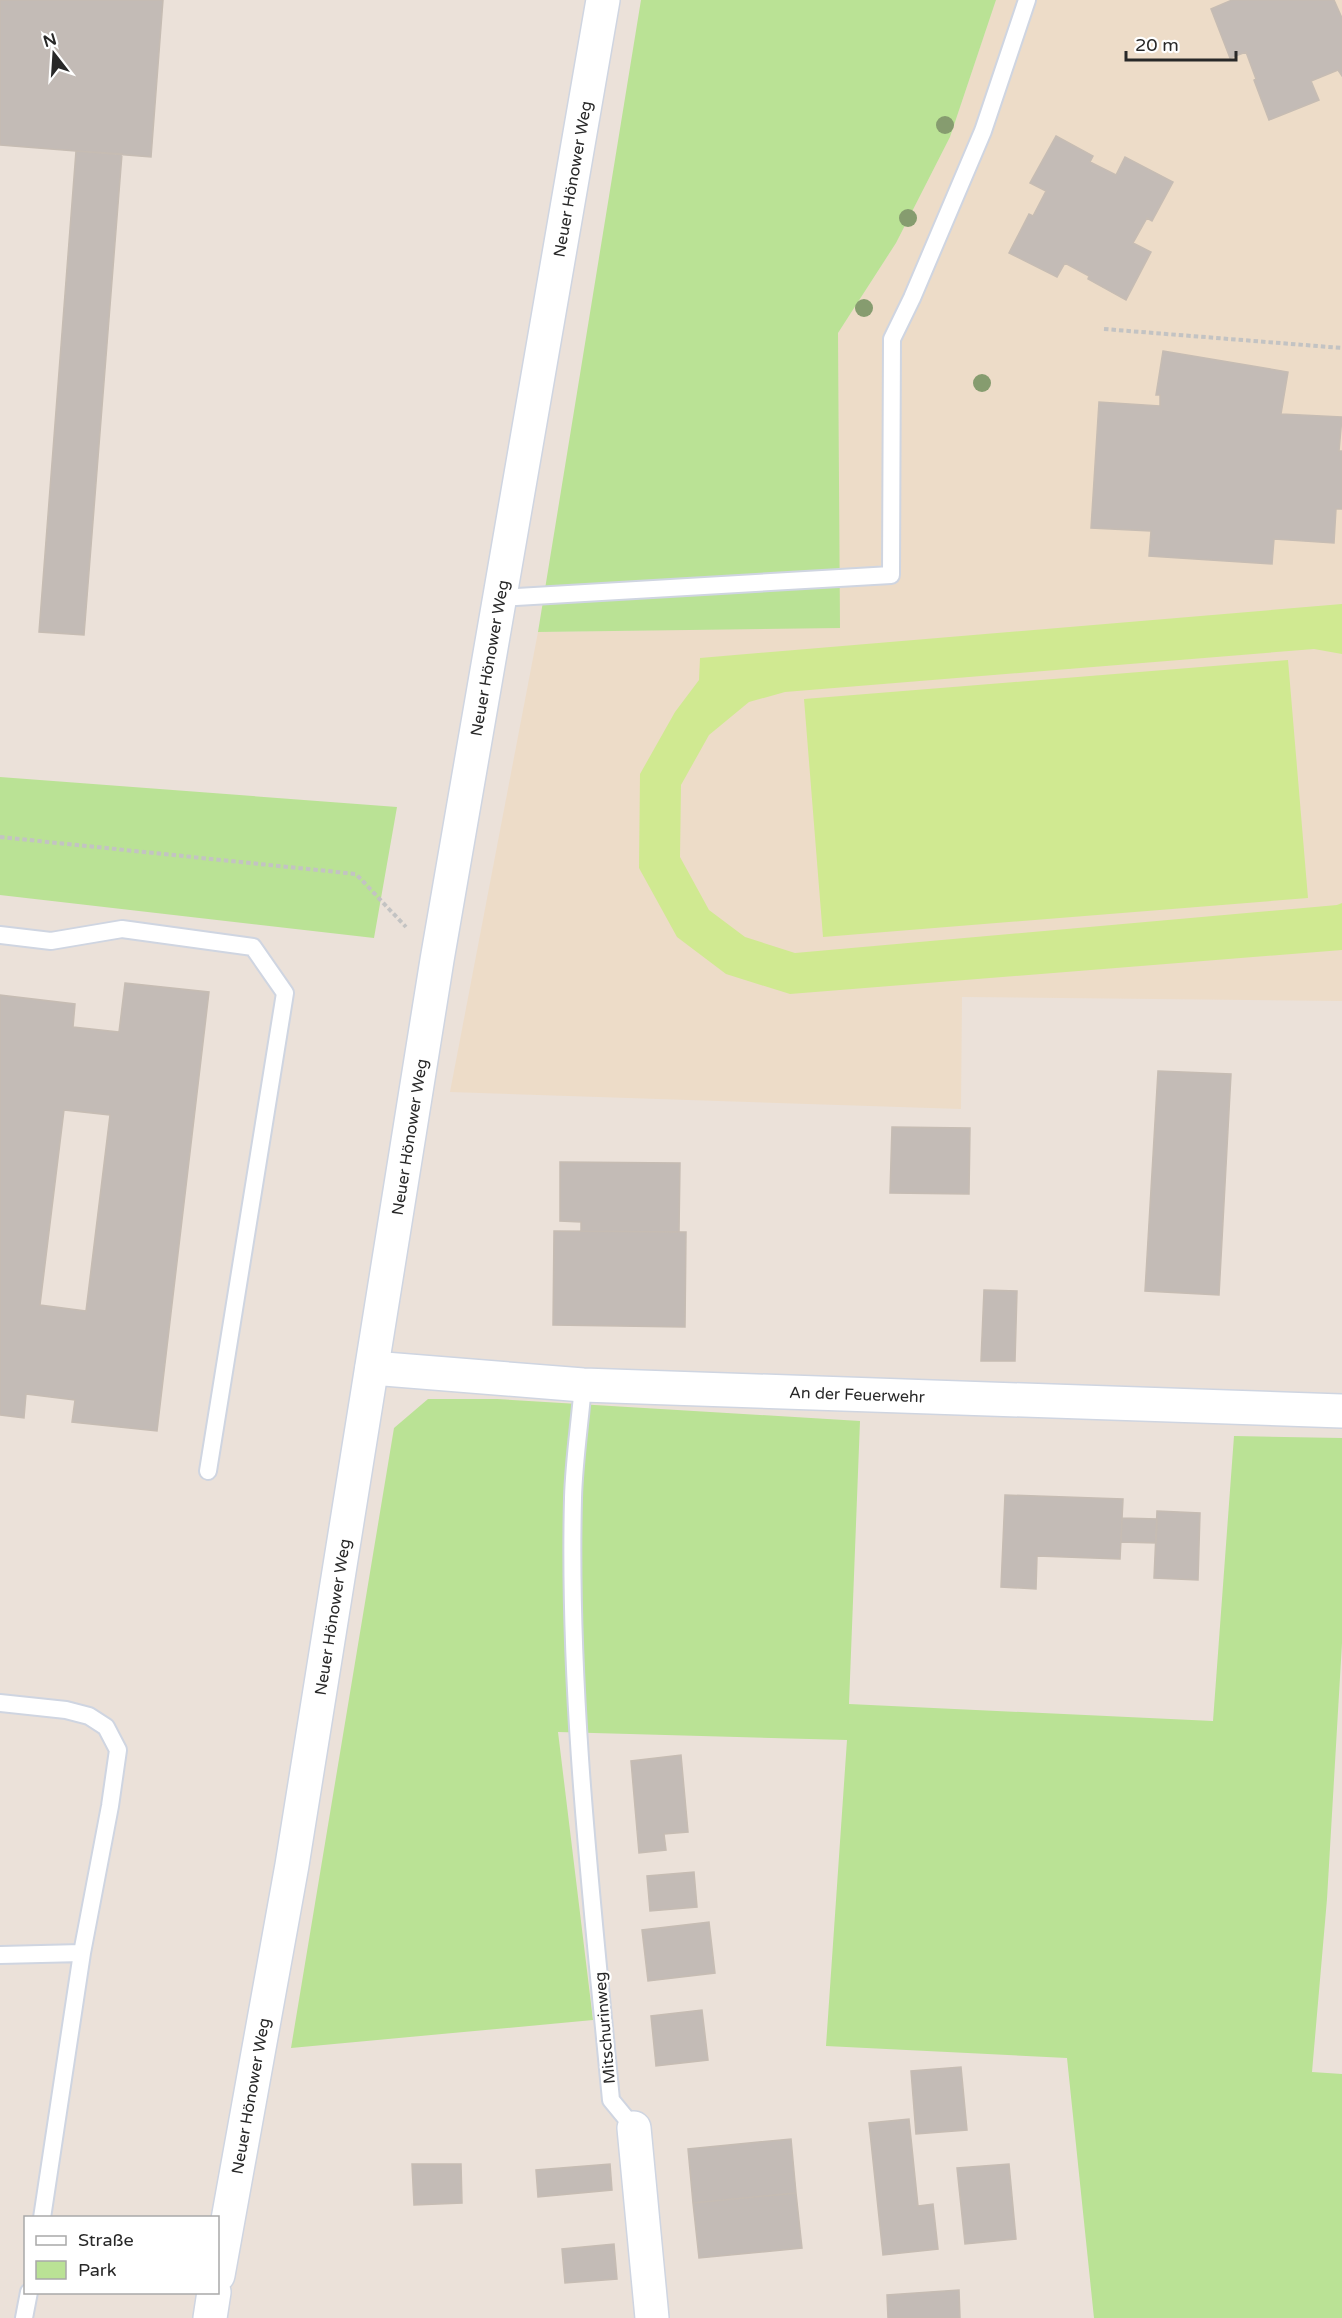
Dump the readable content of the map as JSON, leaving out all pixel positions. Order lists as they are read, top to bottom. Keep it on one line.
{"streets":{"main road":["Neuer Hönower Weg","An der Feuerwehr","Mitschurinweg"]},"crossings":[["Neuer Hönower Weg","An der Feuerwehr"],["An der Feuerwehr","Mitschurinweg"]],"legend":["Straße","Park"],"scale_bar":"20 m","north":"top"}
